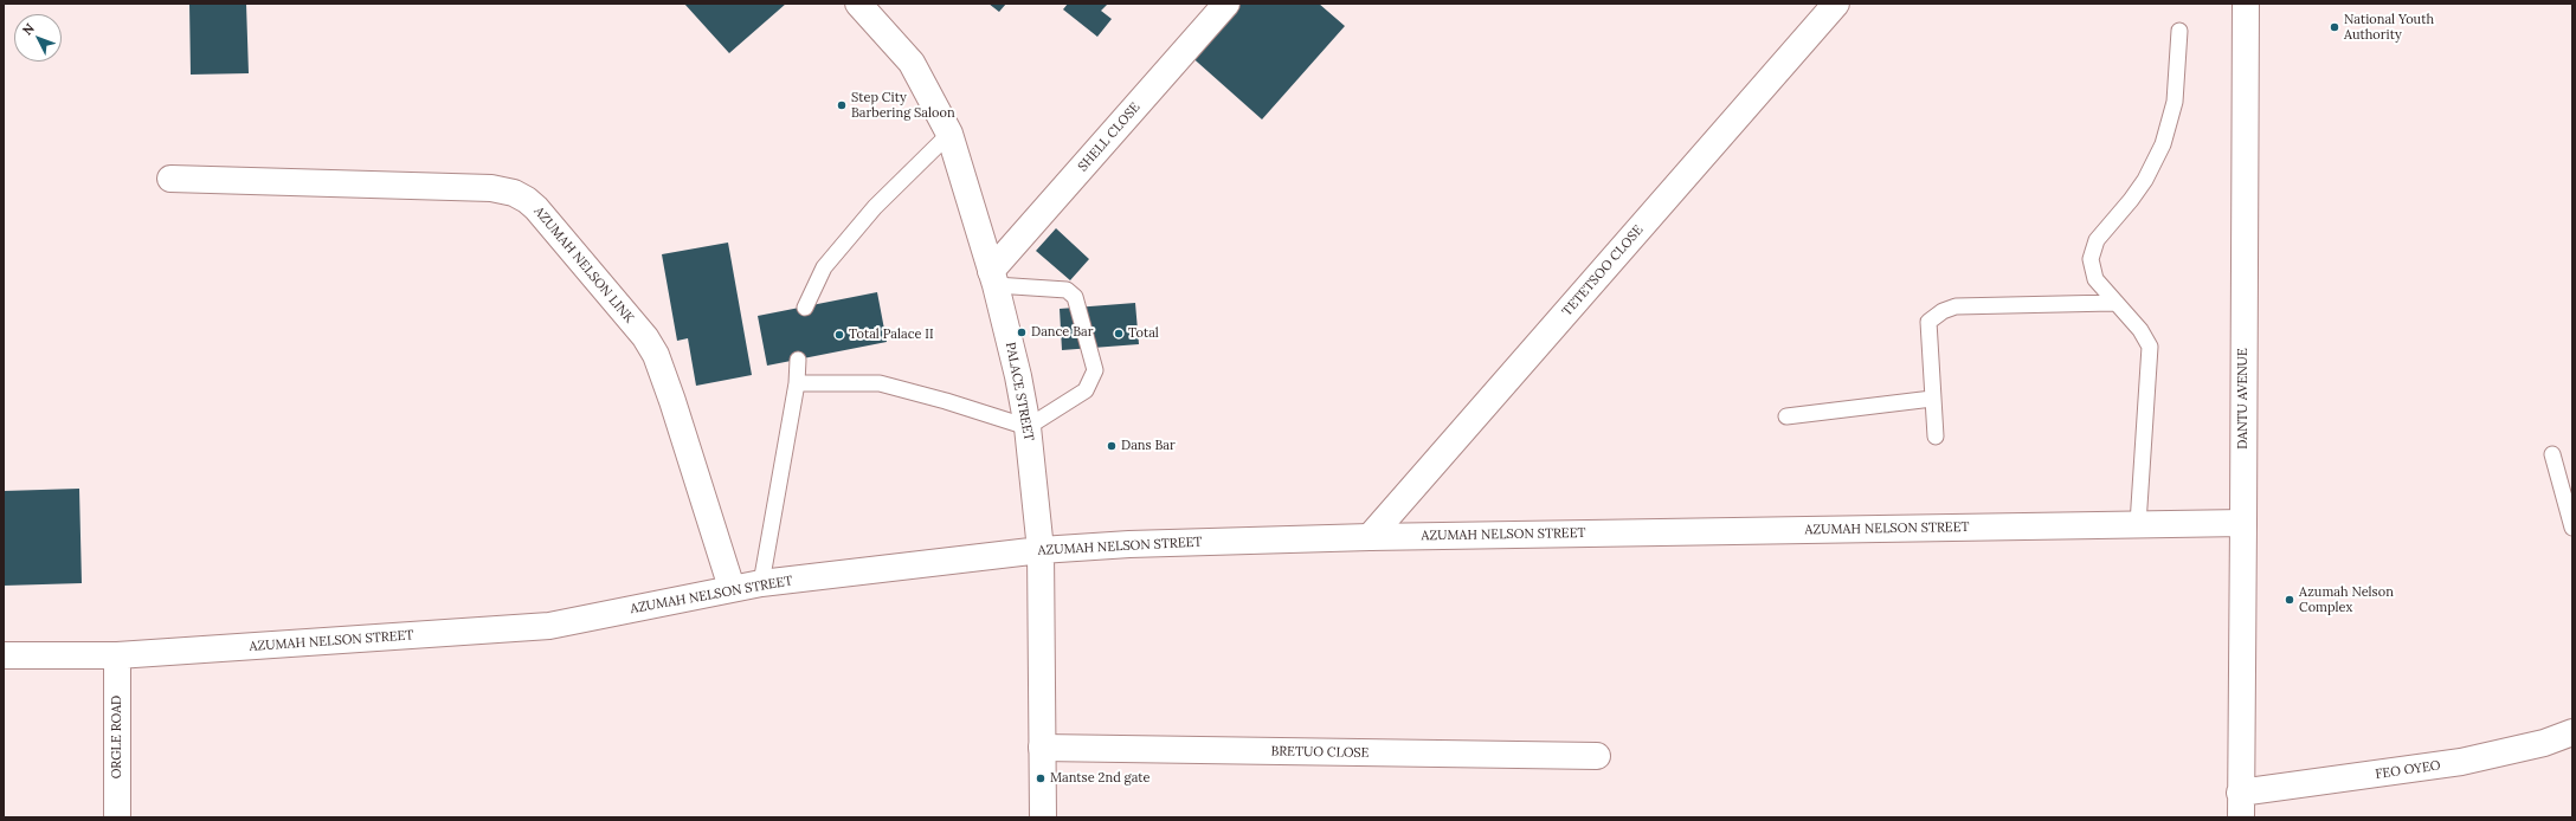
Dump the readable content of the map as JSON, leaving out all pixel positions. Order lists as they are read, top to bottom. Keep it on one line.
{"streets":{"street":["SHELL CLOSE","AZUMAH NELSON LINK","TETETSOO CLOSE","PALACE STREET","DANTU AVENUE","AZUMAH NELSON STREET","ORGLE ROAD","BRETUO CLOSE","FEO OYEO"]},"crossings":[["SHELL CLOSE","PALACE STREET"],["AZUMAH NELSON LINK","AZUMAH NELSON STREET"],["TETETSOO CLOSE","AZUMAH NELSON STREET"],["PALACE STREET","AZUMAH NELSON STREET"],["PALACE STREET","BRETUO CLOSE"],["DANTU AVENUE","AZUMAH NELSON STREET"],["DANTU AVENUE","FEO OYEO"],["AZUMAH NELSON STREET","ORGLE ROAD"]],"places":["National Youth Authority","Step City Barbering Saloon","Dance Bar","Total","Total Palace II","Dans Bar","Azumah Nelson Complex","Mantse 2nd gate"],"north":"top left"}
